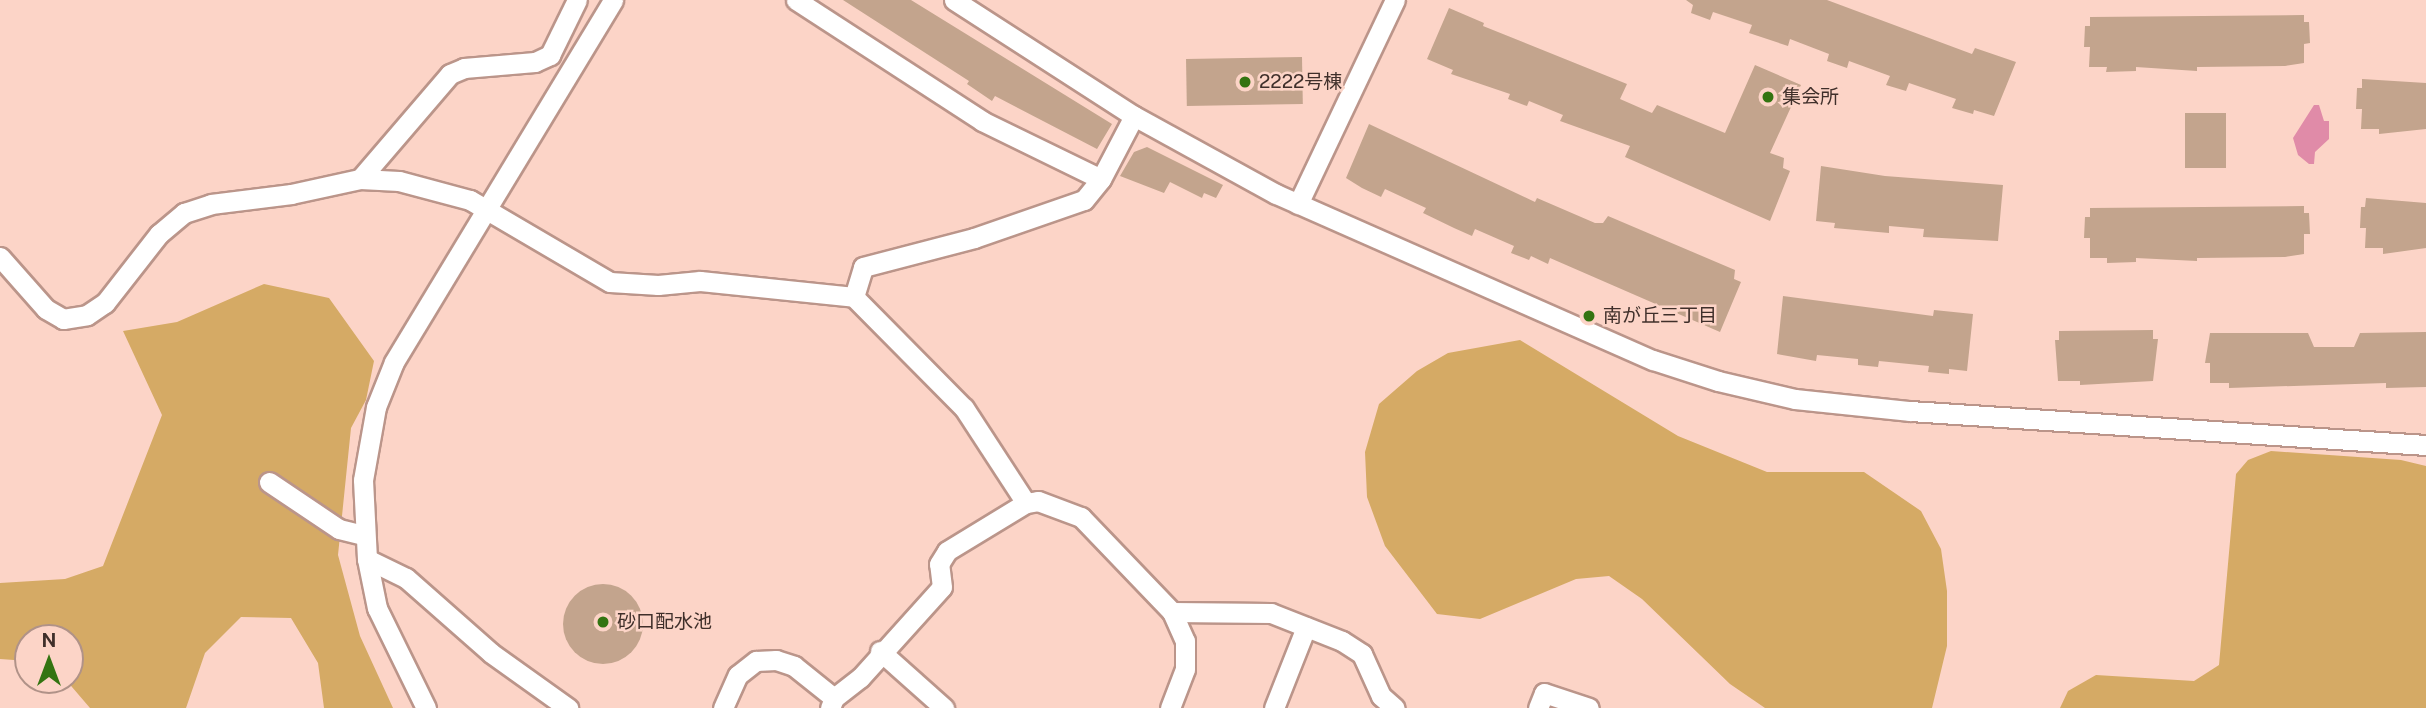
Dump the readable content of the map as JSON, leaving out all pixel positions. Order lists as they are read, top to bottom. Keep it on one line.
{"places":["2222号棟","集会所","南が丘三丁目","砂口配水池"],"north":"top"}
